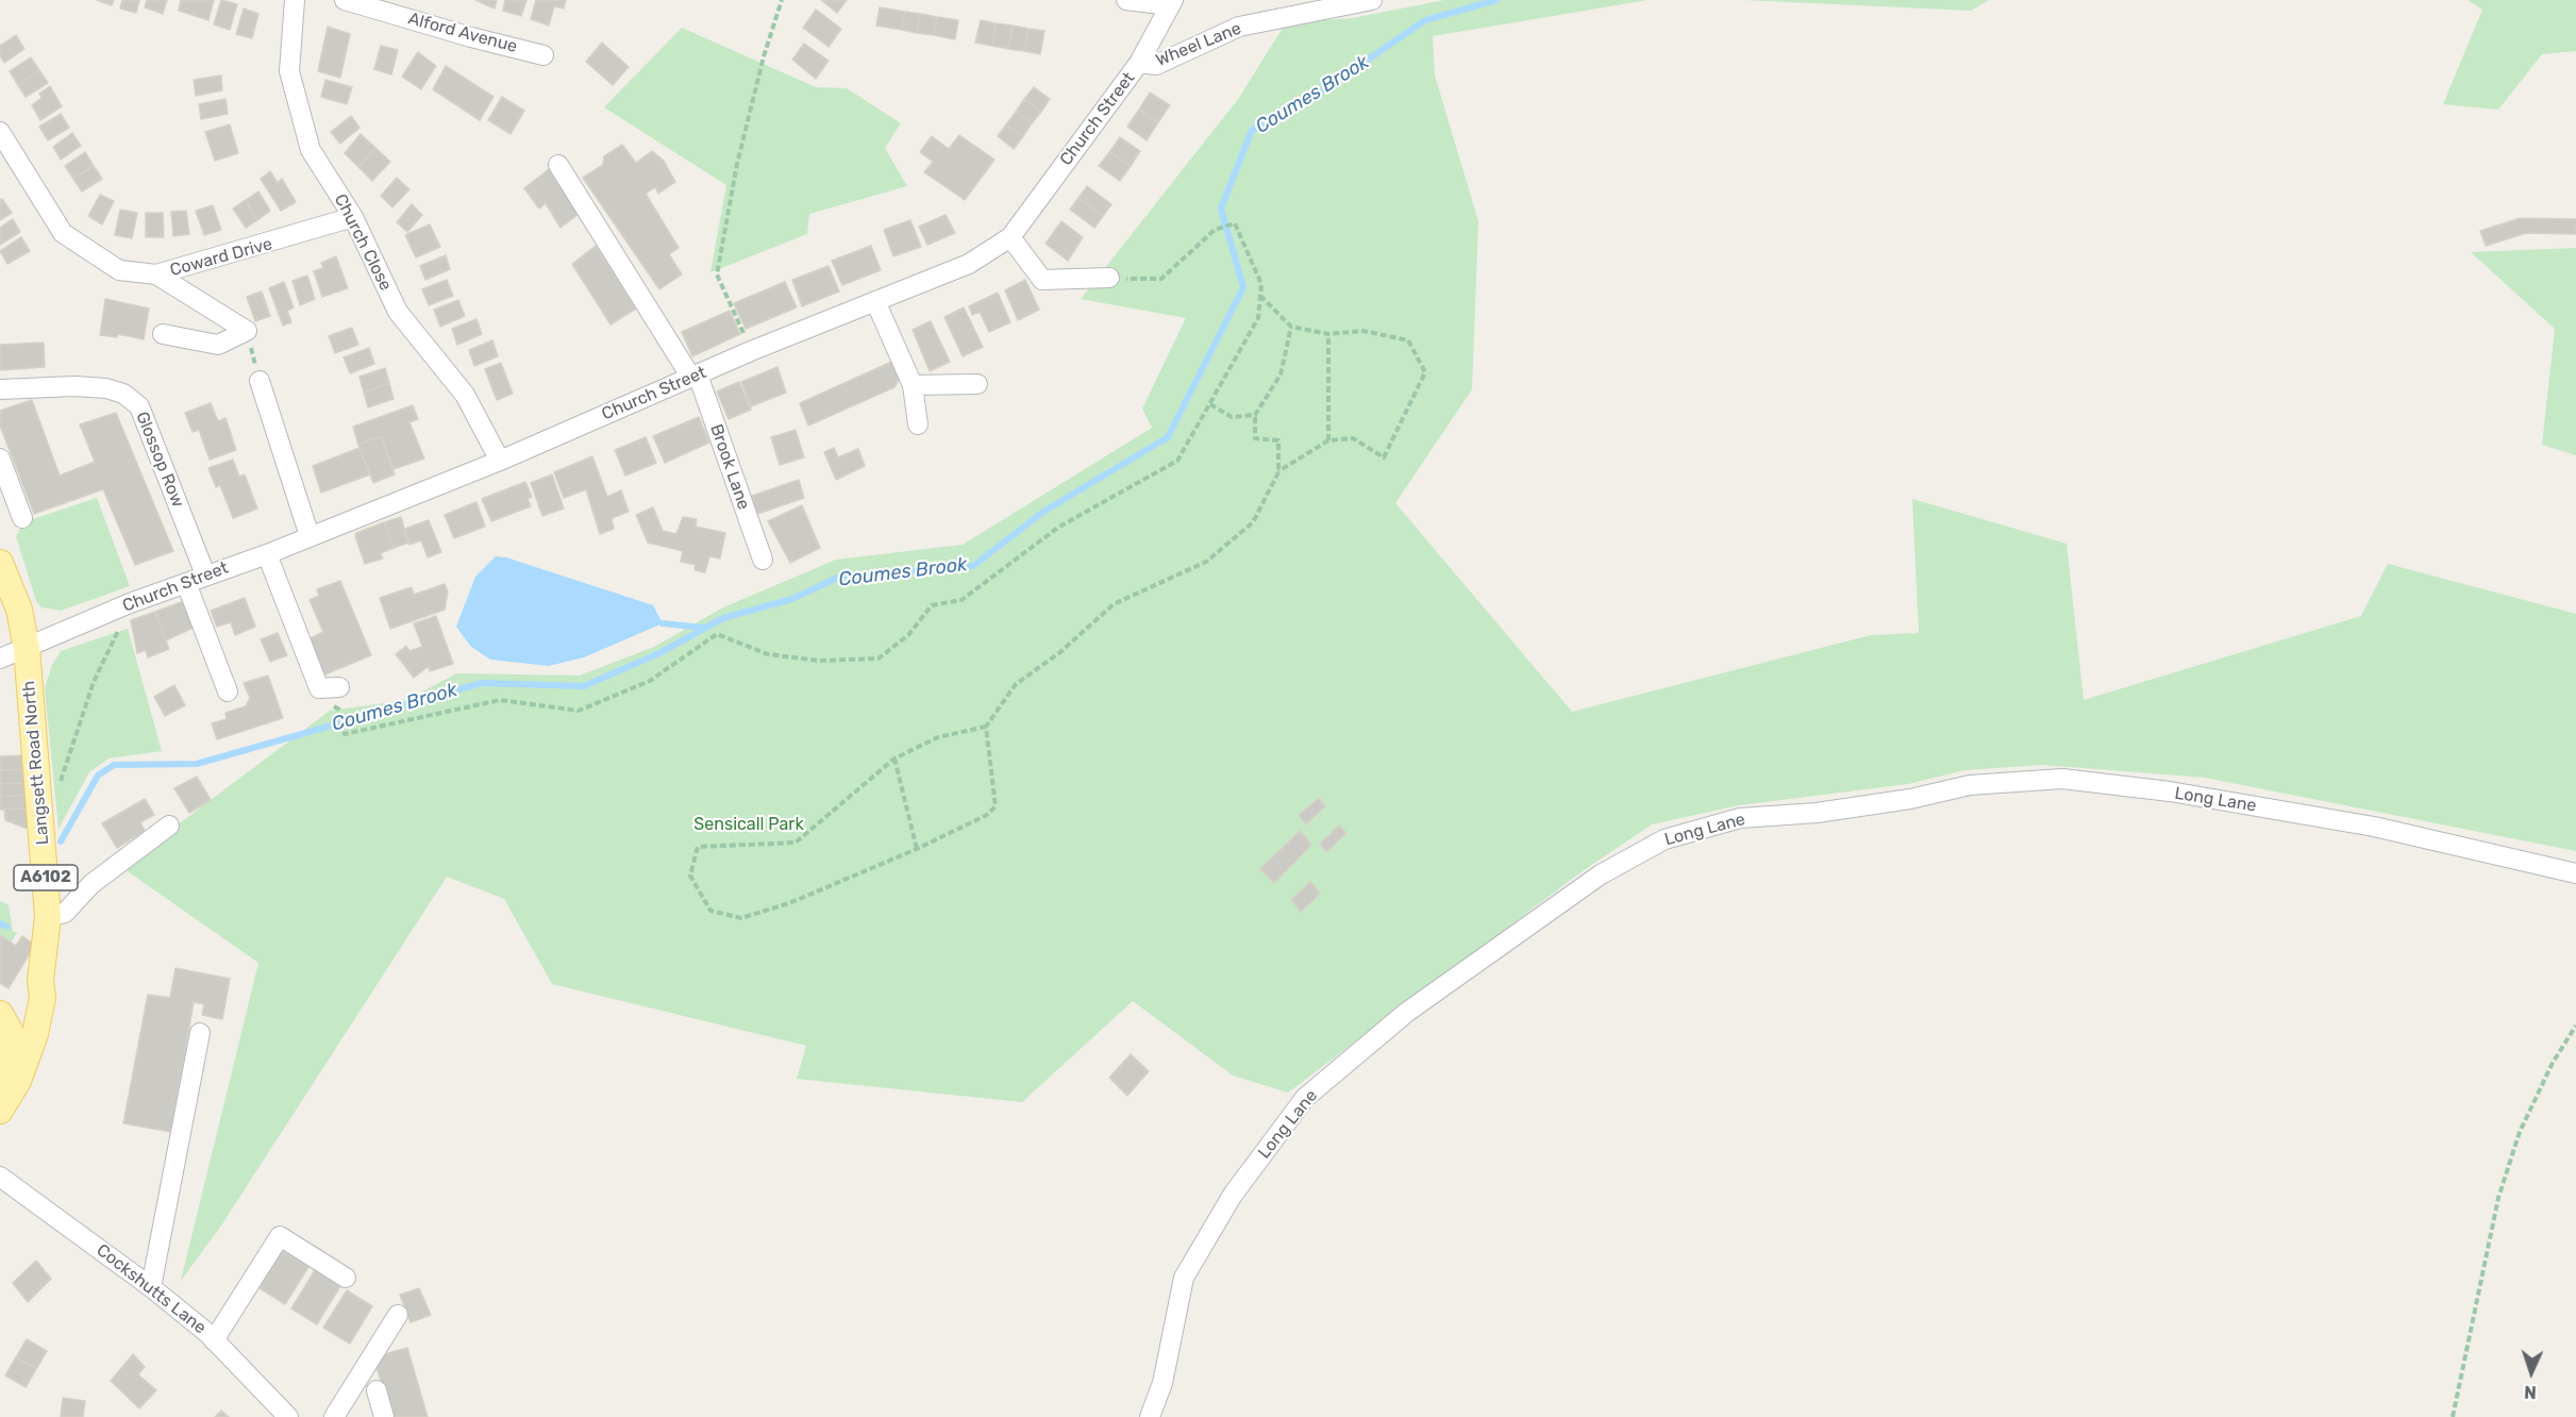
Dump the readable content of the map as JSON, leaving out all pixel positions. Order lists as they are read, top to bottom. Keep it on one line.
{"streets":{"main road":["Langsett Road North","A6102"],"street":["Alford Avenue","Wheel Lane","Church Street","Church Close","Coward Drive","Glossop Row","Brook Lane","Long Lane","Cockshutts Lane"]},"crossings":[["Wheel Lane","Church Street"],["Church Street","Church Close"],["Church Street","Glossop Row"],["Church Street","Brook Lane"],["Church Street","Langsett Road North"],["Church Street","A6102"],["Church Close","Coward Drive"],["Langsett Road North","A6102"]],"water":["Coumes Brook"],"parks":["Sensicall Park"],"north":"bottom"}
